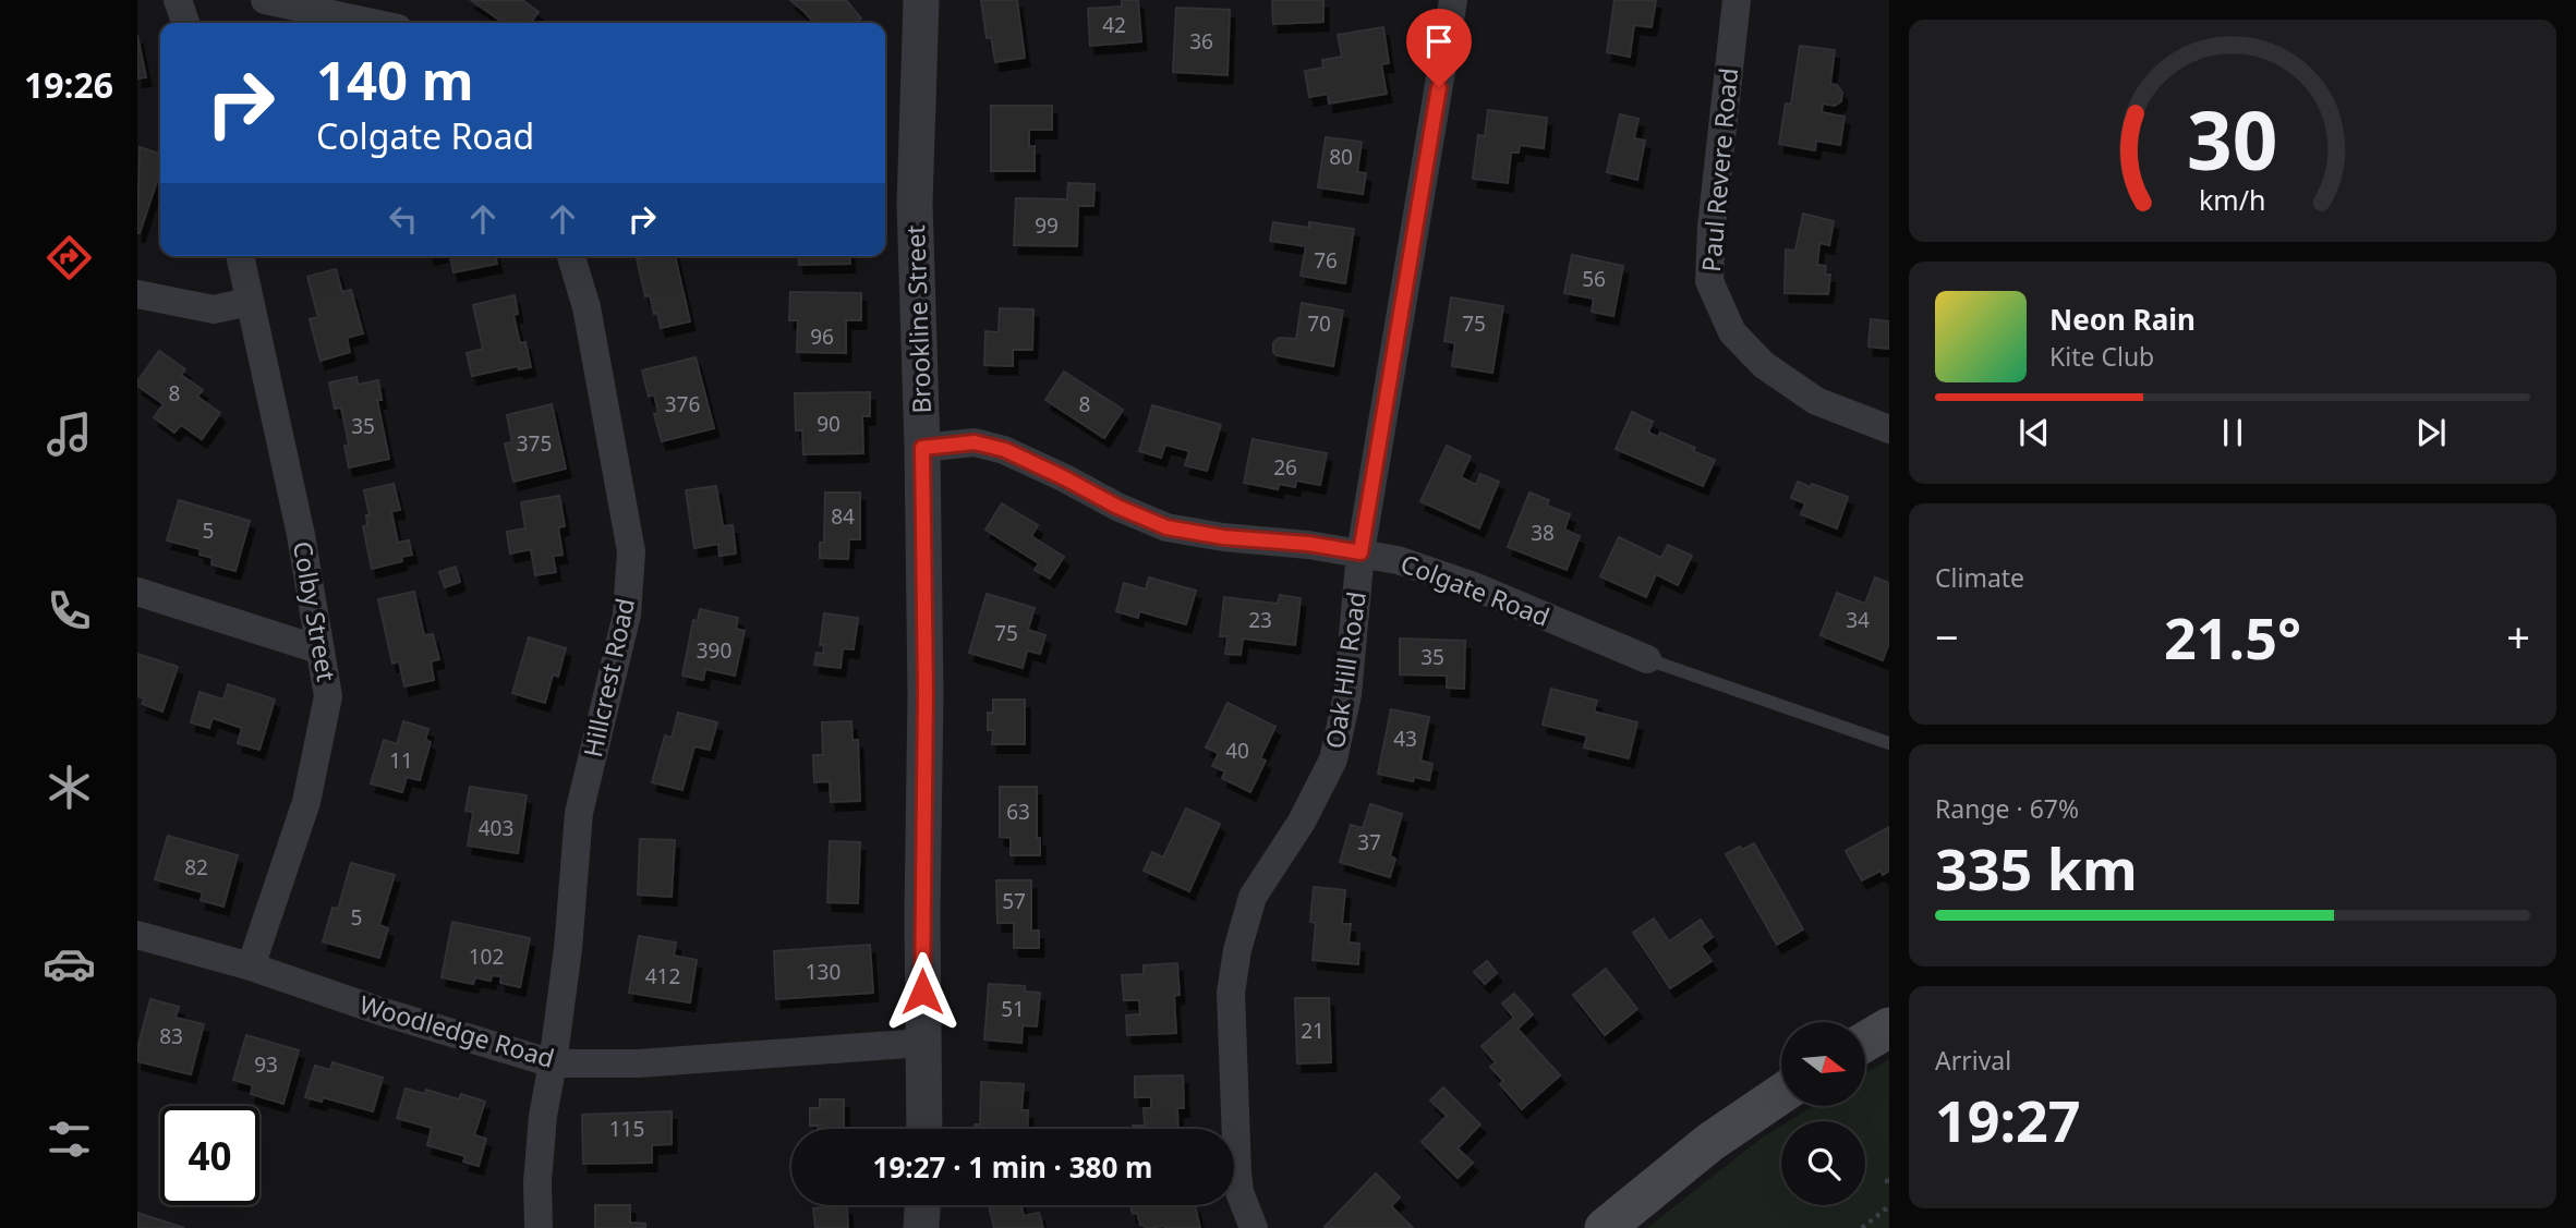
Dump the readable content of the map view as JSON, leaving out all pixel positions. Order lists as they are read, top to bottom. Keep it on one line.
{"streets":{"street":["Paul Revere Road","Brookline Street","Colgate Road","Colby Street","Oak Hill Road","Hillcrest Road","Woodledge Road"]},"crossings":[["Brookline Street","Colgate Road"],["Brookline Street","Woodledge Road"],["Colgate Road","Oak Hill Road"],["Colby Street","Woodledge Road"],["Hillcrest Road","Woodledge Road"]],"house_numbers":["42","36","80","99","76","56","70","75","96","8","376","8","90","35","375","26","84","5","38","23","34","75","390","35","43","40","11","63","403","37","82","57","5","102","130","412","51","21","83","93","115"],"north":"right","page":{"tabs":"19:26","turn":["140 m","Colgate Road"],"song":["Neon Rain","Kite Club"],"tile":["Climate",["Range · 67%","335 km"],["Arrival","19:27"]],"heat":["−","21.5°","+"],"limit":"40","trip":"19:27 · 1 min · 380 m","gauge":["30","km/h"]}}
